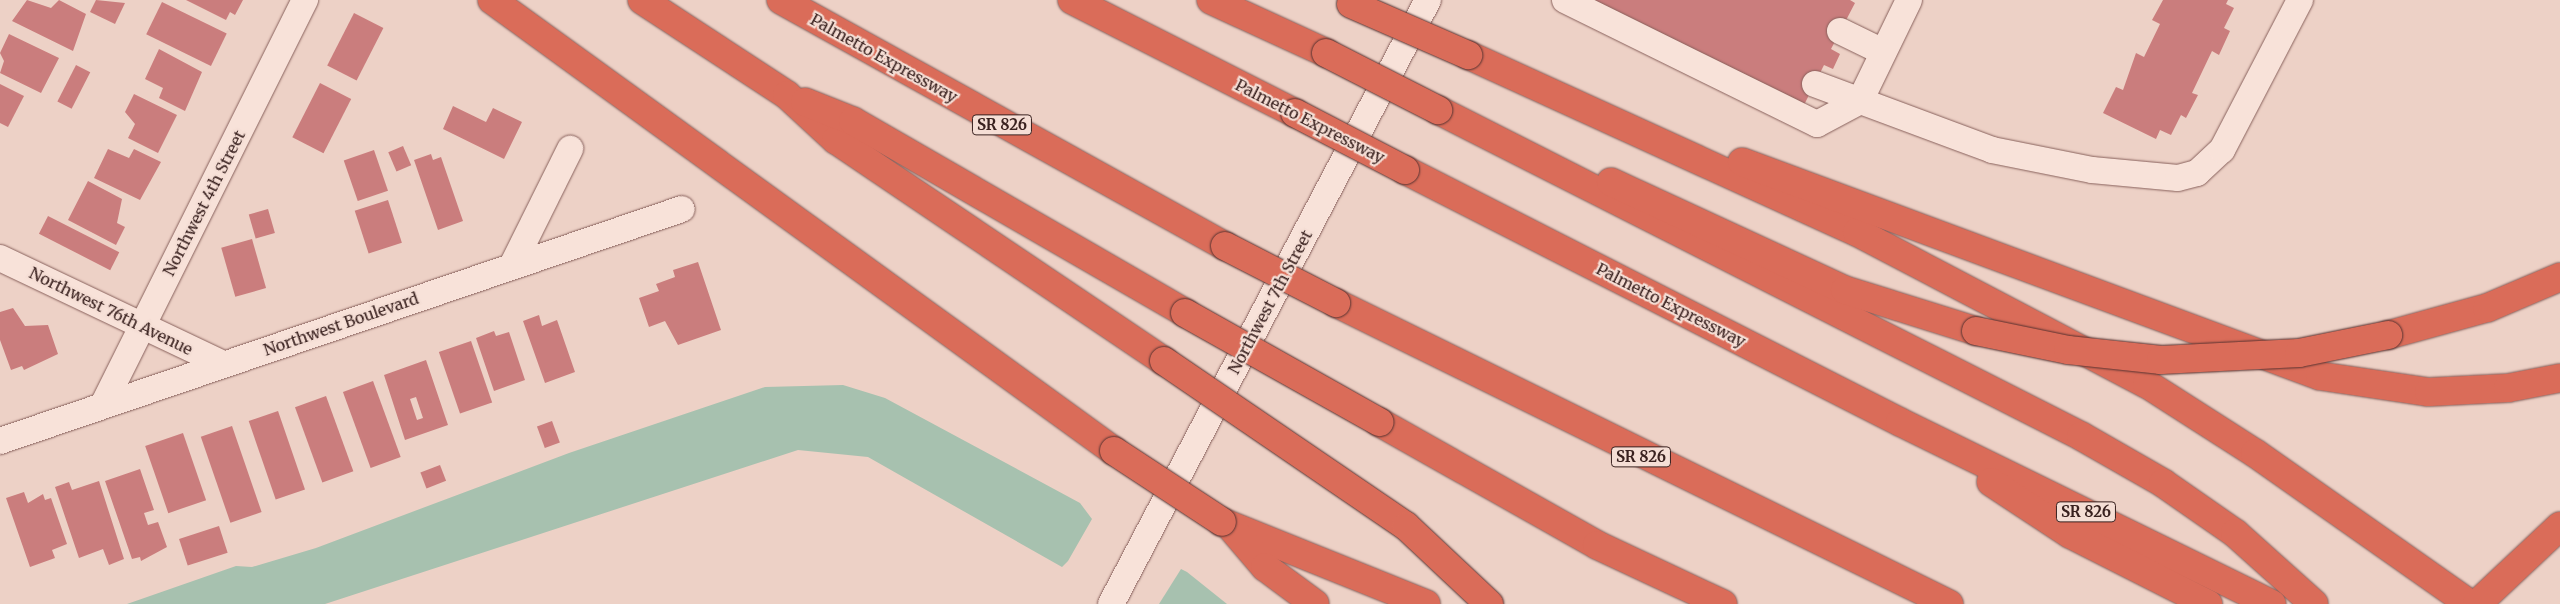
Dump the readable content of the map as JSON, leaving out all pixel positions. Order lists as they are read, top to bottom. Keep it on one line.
{"streets":{"highway":["Palmetto Expressway","SR 826"],"street":["Northwest 4th Street","Northwest 7th Street","Northwest 76th Avenue","Northwest Boulevard"]},"crossings":[["Northwest 4th Street","Northwest 76th Avenue"],["Northwest 4th Street","Northwest Boulevard"],["Northwest 76th Avenue","Northwest Boulevard"]]}
